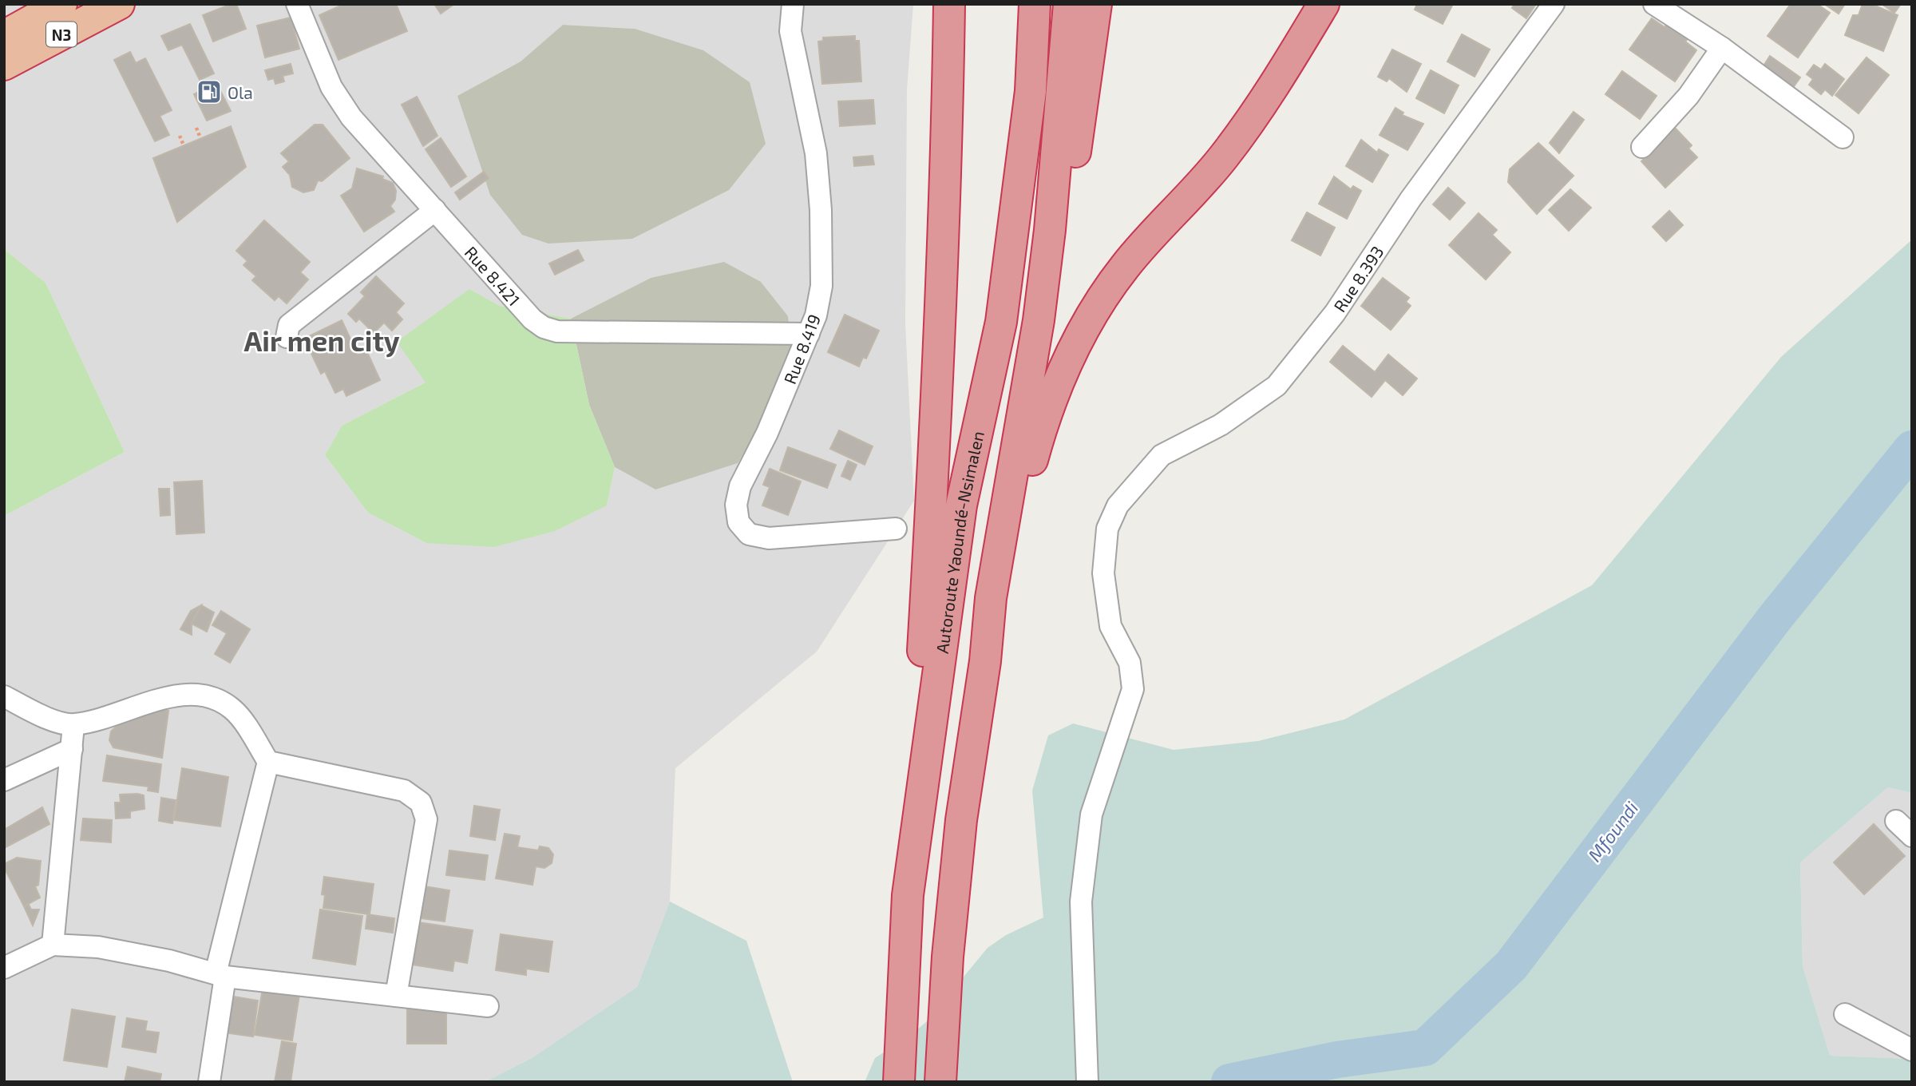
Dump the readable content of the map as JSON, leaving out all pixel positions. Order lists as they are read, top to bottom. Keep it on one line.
{"streets":{"highway":["N3","Autoroute Yaoundé-Nsimalen"],"street":["Rue 8.421","Rue 8.393","Rue 8.419"]},"crossings":[["Rue 8.421","Rue 8.419"]],"districts":["Air men city"],"water":["Mfoundi"],"places":{"fuel station":["Ola"]}}
